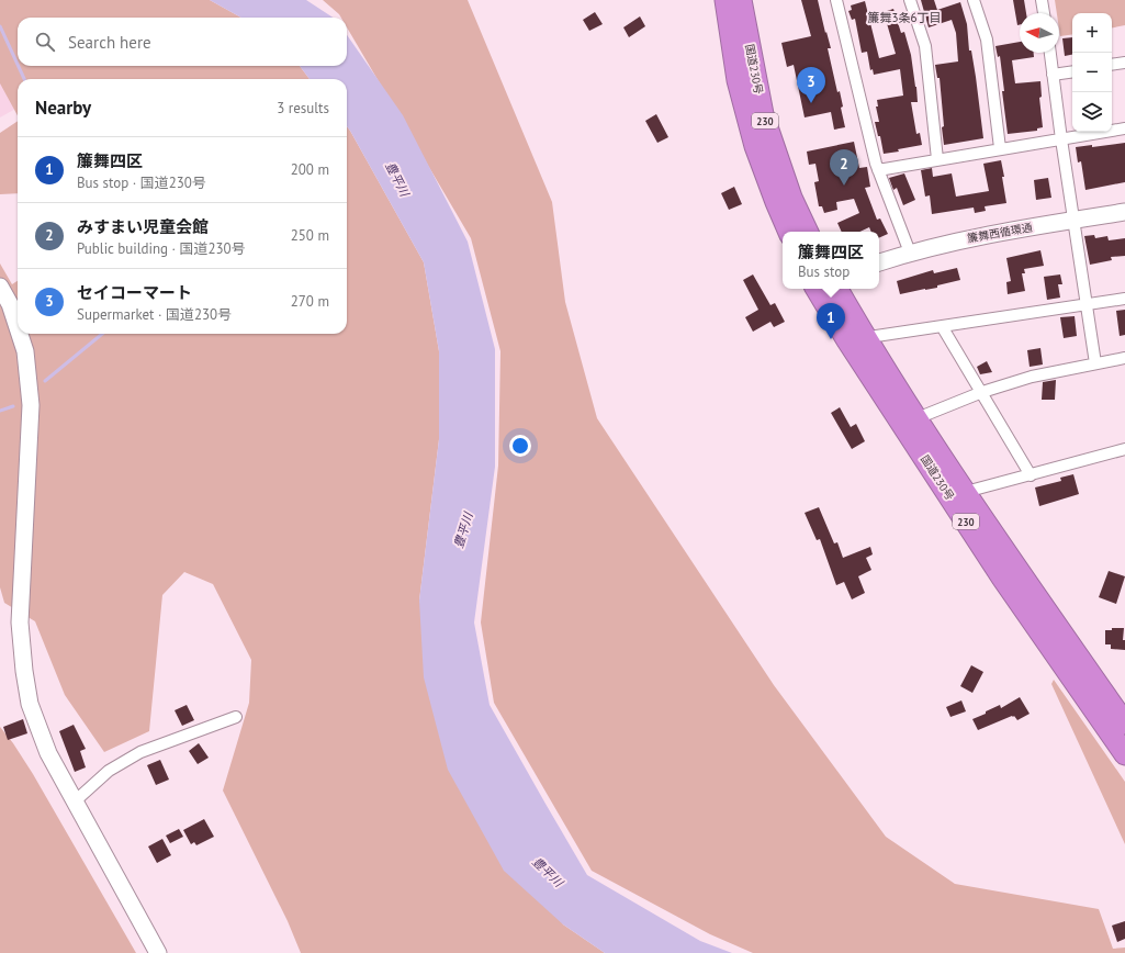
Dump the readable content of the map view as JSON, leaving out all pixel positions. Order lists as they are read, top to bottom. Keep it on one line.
{"streets":{"highway":["国道230号","230"],"street":["簾舞西循環通"]},"districts":["簾舞3条6丁目"],"water":["豊平川"],"north":"left","page":{"map_buttons":["+","−"],"search":"Search here","pins":["3","2","1"],"heading":["Nearby","3 results"],"list":[{"mark":"1","name":"簾舞四区","note":"Bus stop · 国道230号","value":"200 m"},{"mark":"2","name":"みすまい児童会館","note":"Public building · 国道230号","value":"250 m"},{"mark":"3","name":"セイコーマート","note":"Supermarket · 国道230号","value":"270 m"}],"popup":["簾舞四区","Bus stop"]}}
